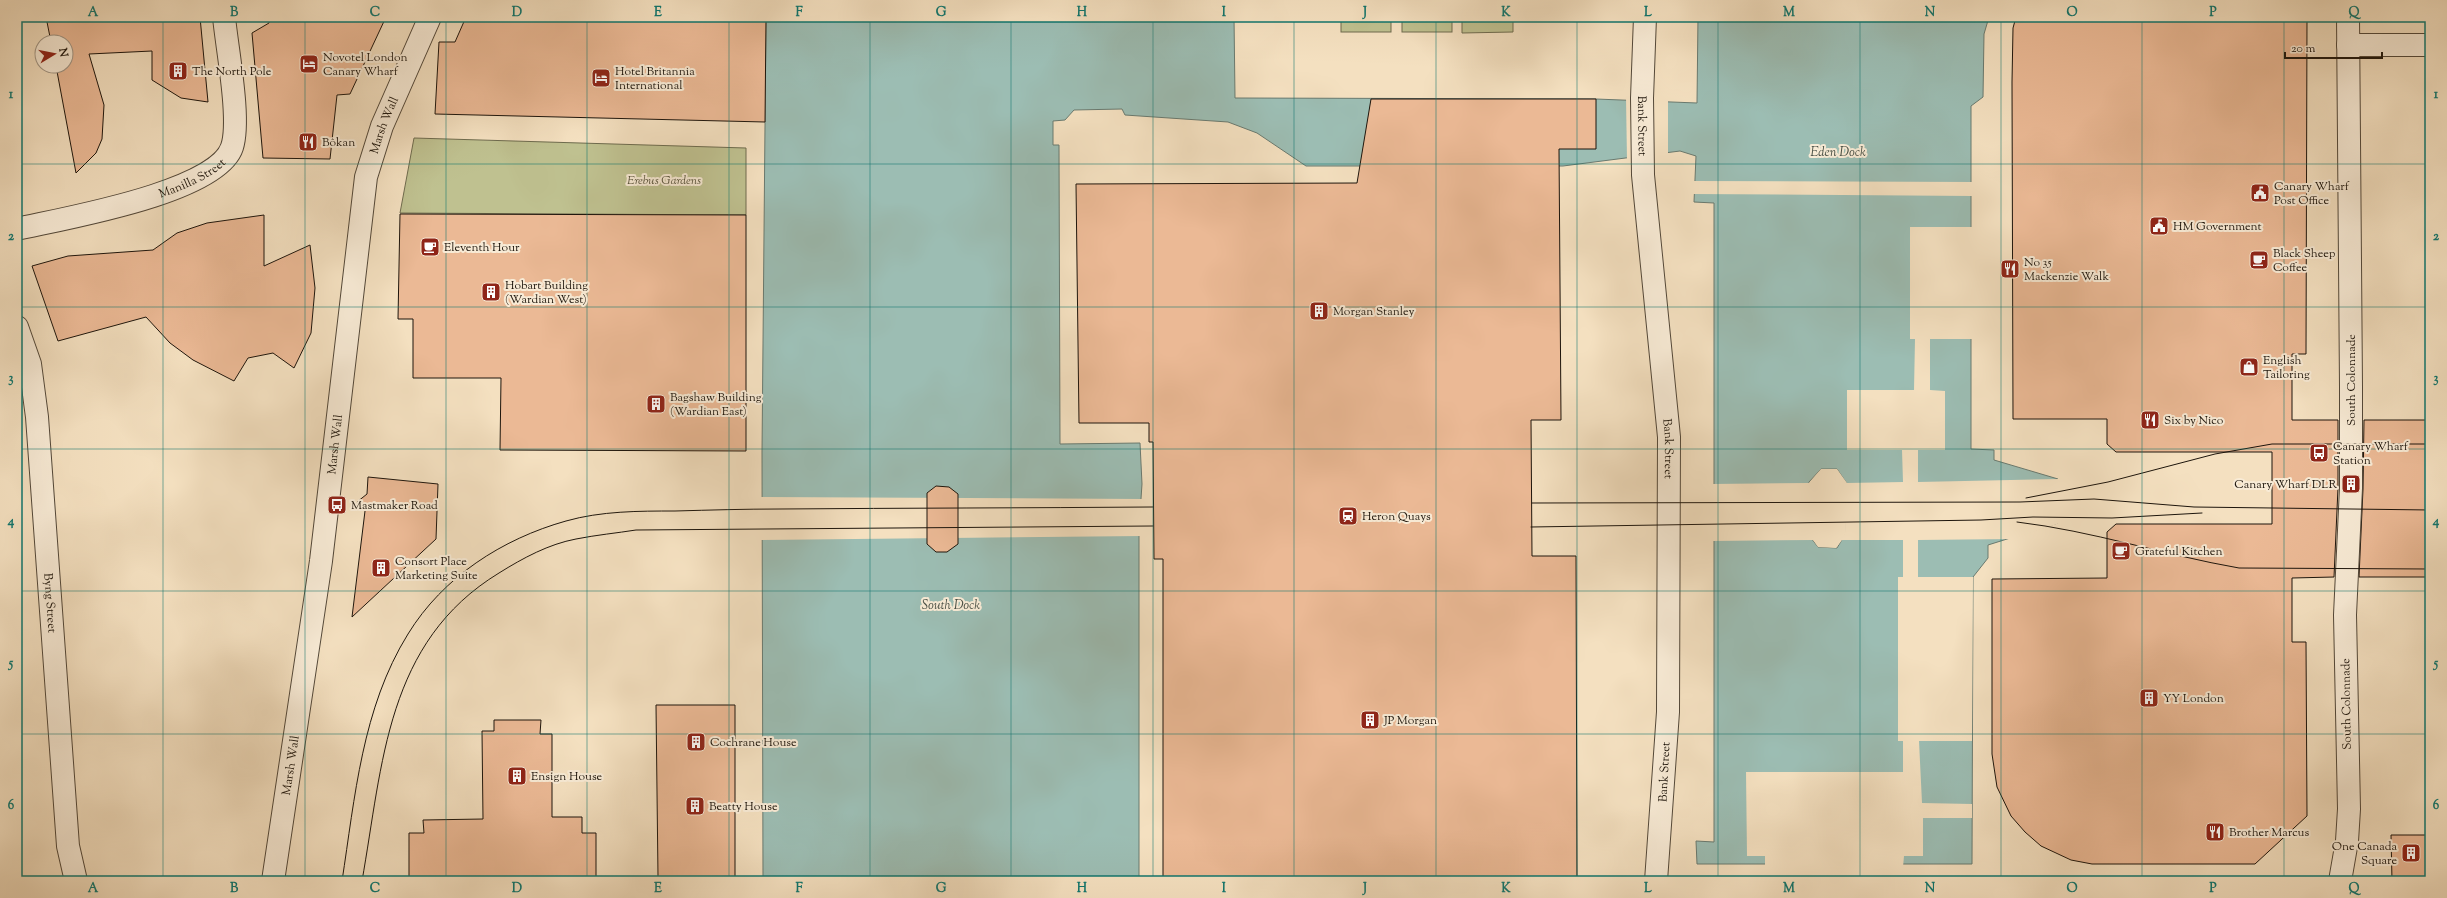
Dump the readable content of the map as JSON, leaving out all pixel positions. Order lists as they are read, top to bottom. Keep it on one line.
{"streets":{"street":["Marsh Wall","Bank Street","Manilla Street","South Colonnade","Byng Street"]},"water":["Eden Dock","South Dock"],"parks":["Erebus Gardens"],"places":{"hotel":["Novotel London Canary Wharf","Hotel Britannia International"],"building":["The North Pole","Hobart Building (Wardian West)","Morgan Stanley","Bagshaw Building (Wardian East)","Canary Wharf DLR","Consort Place Marketing Suite","YY London","JP Morgan","Cochrane House","Ensign House","Beatty House","One Canada Square"],"restaurant":["Bōkan","No 35 Mackenzie Walk","Six by Nico","Brother Marcus"],"public building":["Canary Wharf Post Office","HM Government"],"cafe":["Eleventh Hour","Black Sheep Coffee","Grateful Kitchen"],"shop":["English Tailoring"],"bus stop":["Canary Wharf Station","Mastmaker Road"],"station":["Heron Quays"]},"scale_bar":"20 m","north":"right","grid":{"columns":["A","B","C","D","E","F","G","H","I","J","K","L","M","N","O","P","Q"],"rows":["1","2","3","4","5","6"]}}
